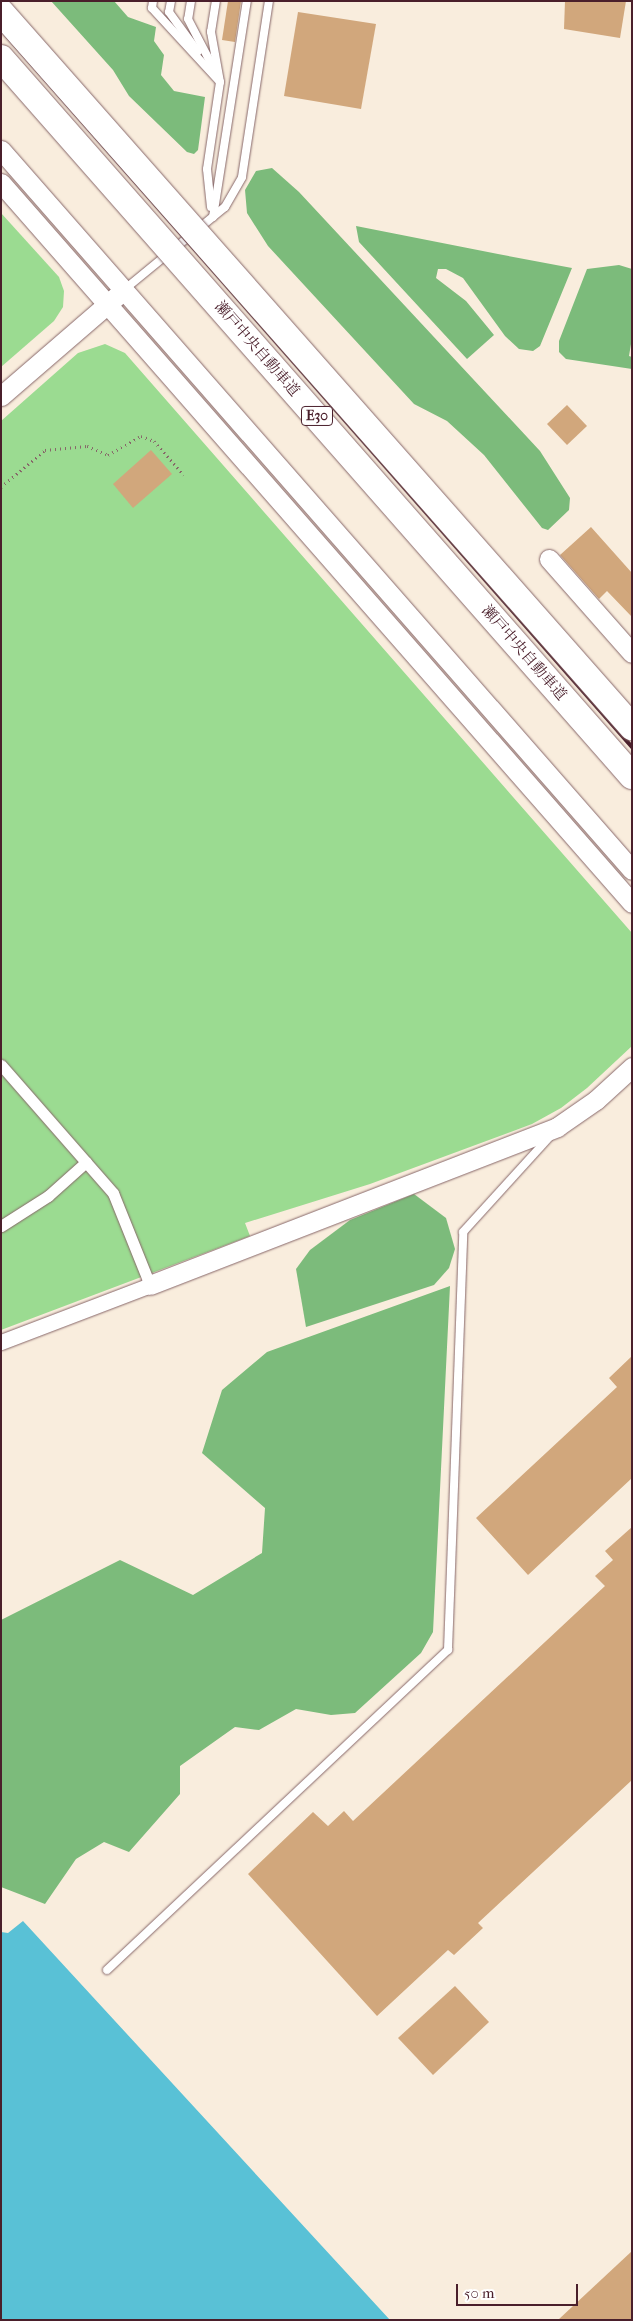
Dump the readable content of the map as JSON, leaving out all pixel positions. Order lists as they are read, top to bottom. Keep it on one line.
{"streets":{"highway":["瀬戸中央自動車道","E30"]},"scale_bar":"50 m"}
